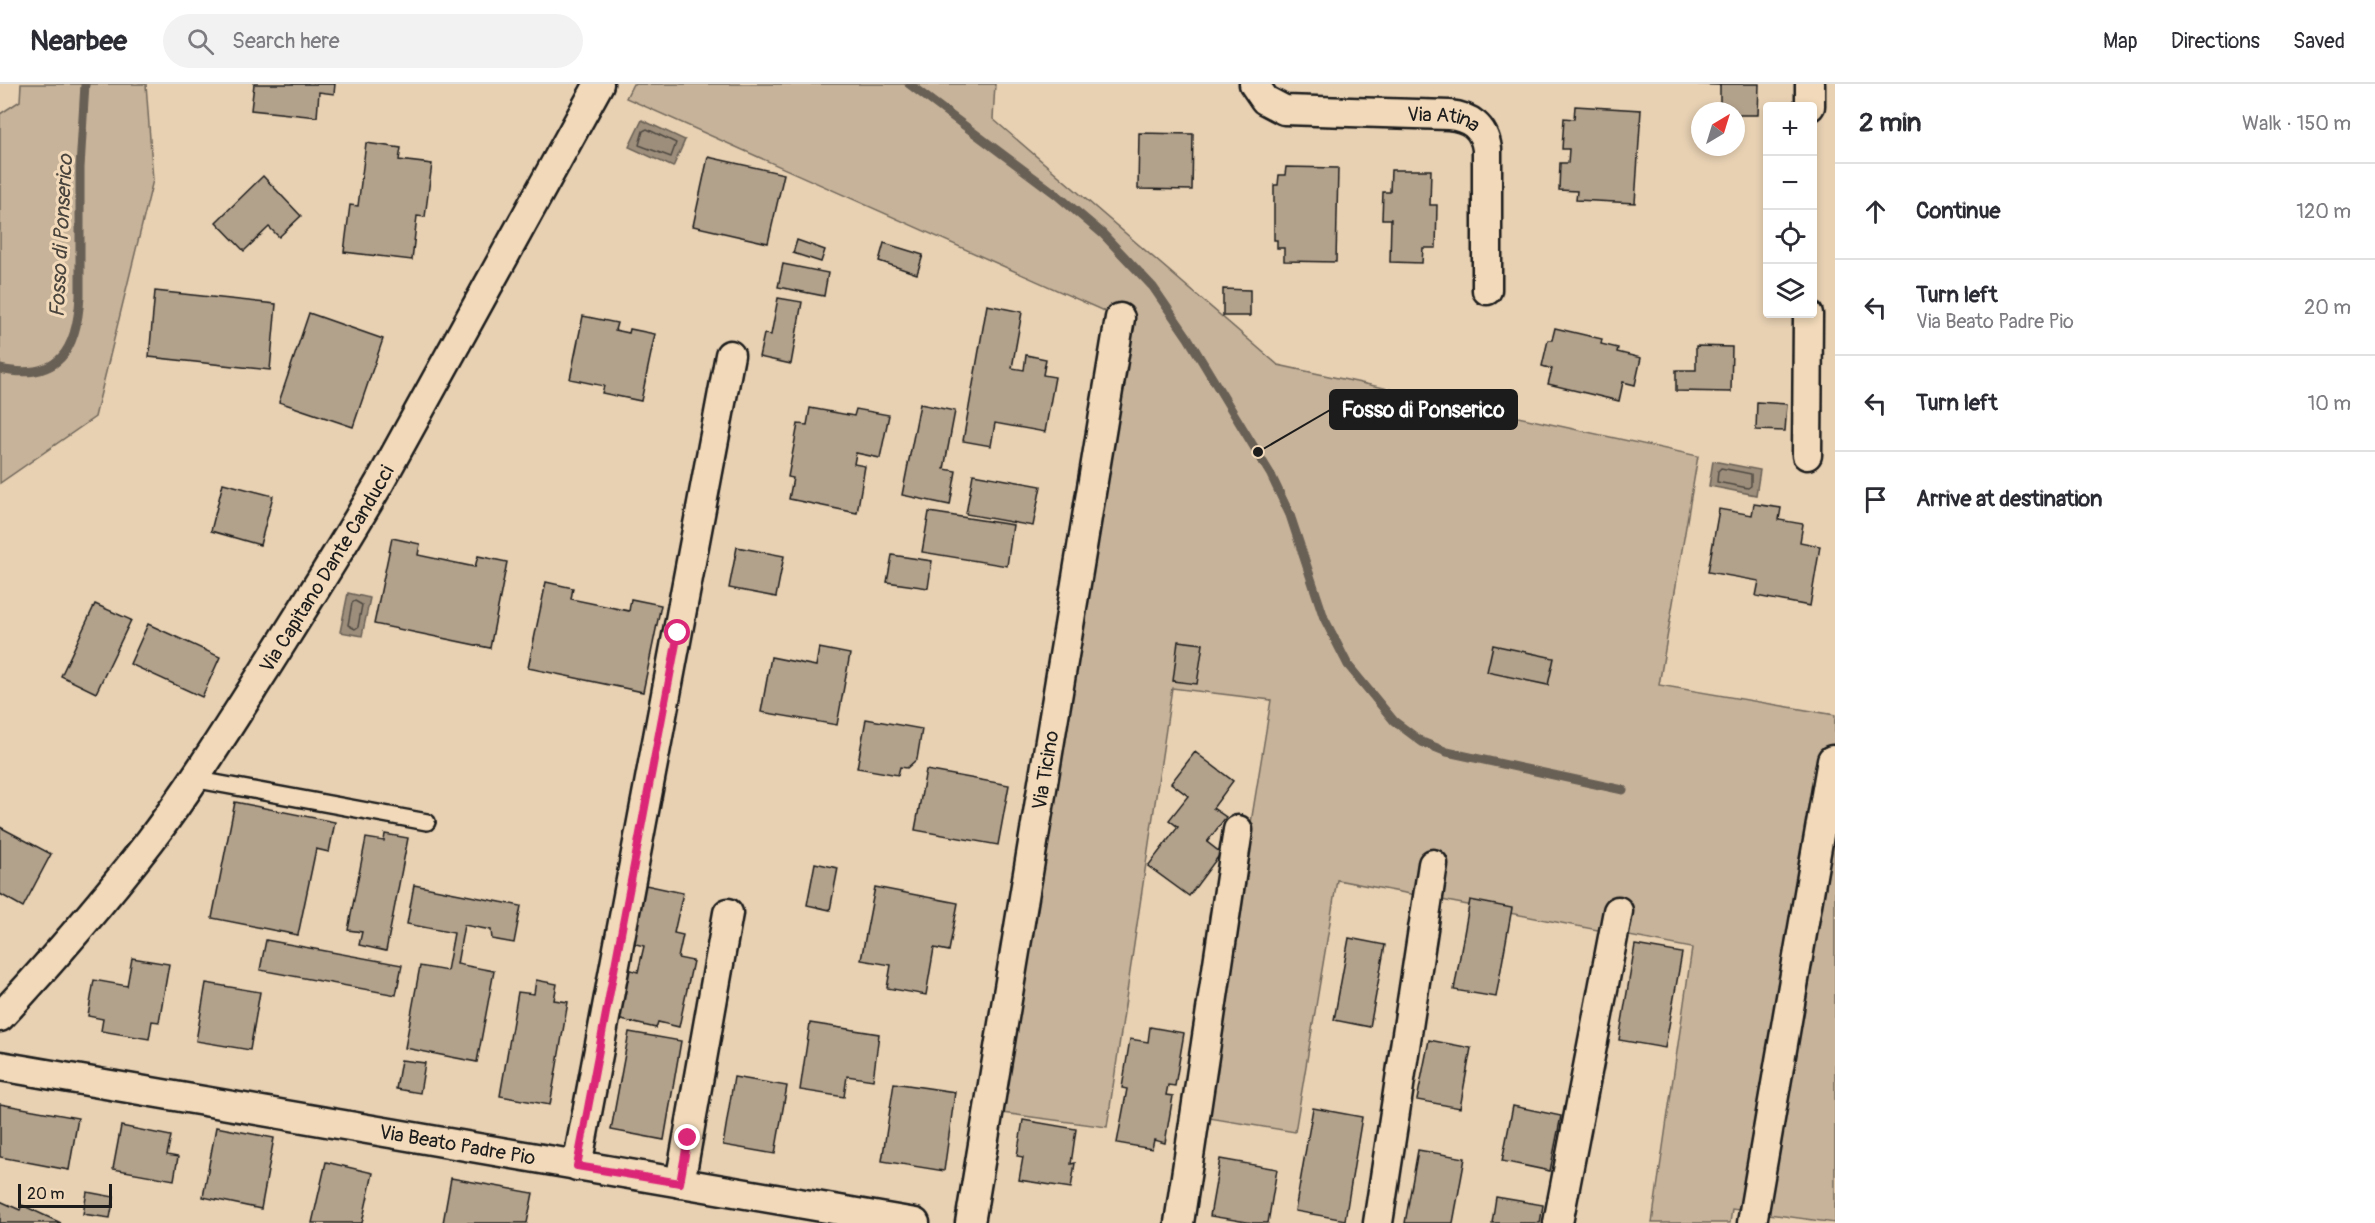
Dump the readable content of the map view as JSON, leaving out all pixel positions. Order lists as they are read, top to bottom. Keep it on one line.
{"streets":{"street":["Via Atina","Via Capitano Dante Canducci","Via Ticino","Via Beato Padre Pio"]},"water":["Fosso di Ponserico"],"places":["Fosso di Ponserico"],"scale_bar":"20 m","north":"top right","page":{"header":"Nearbee","search":"Search here","nav":["Map","Directions","Saved"],"heading":["2 min","Walk · 150 m"],"map_buttons":["+","−"],"list":[["Continue","120 m"],["Turn left","Via Beato Padre Pio","20 m"],["Turn left","10 m"],"Arrive at destination"],"scale":"20 m"}}
